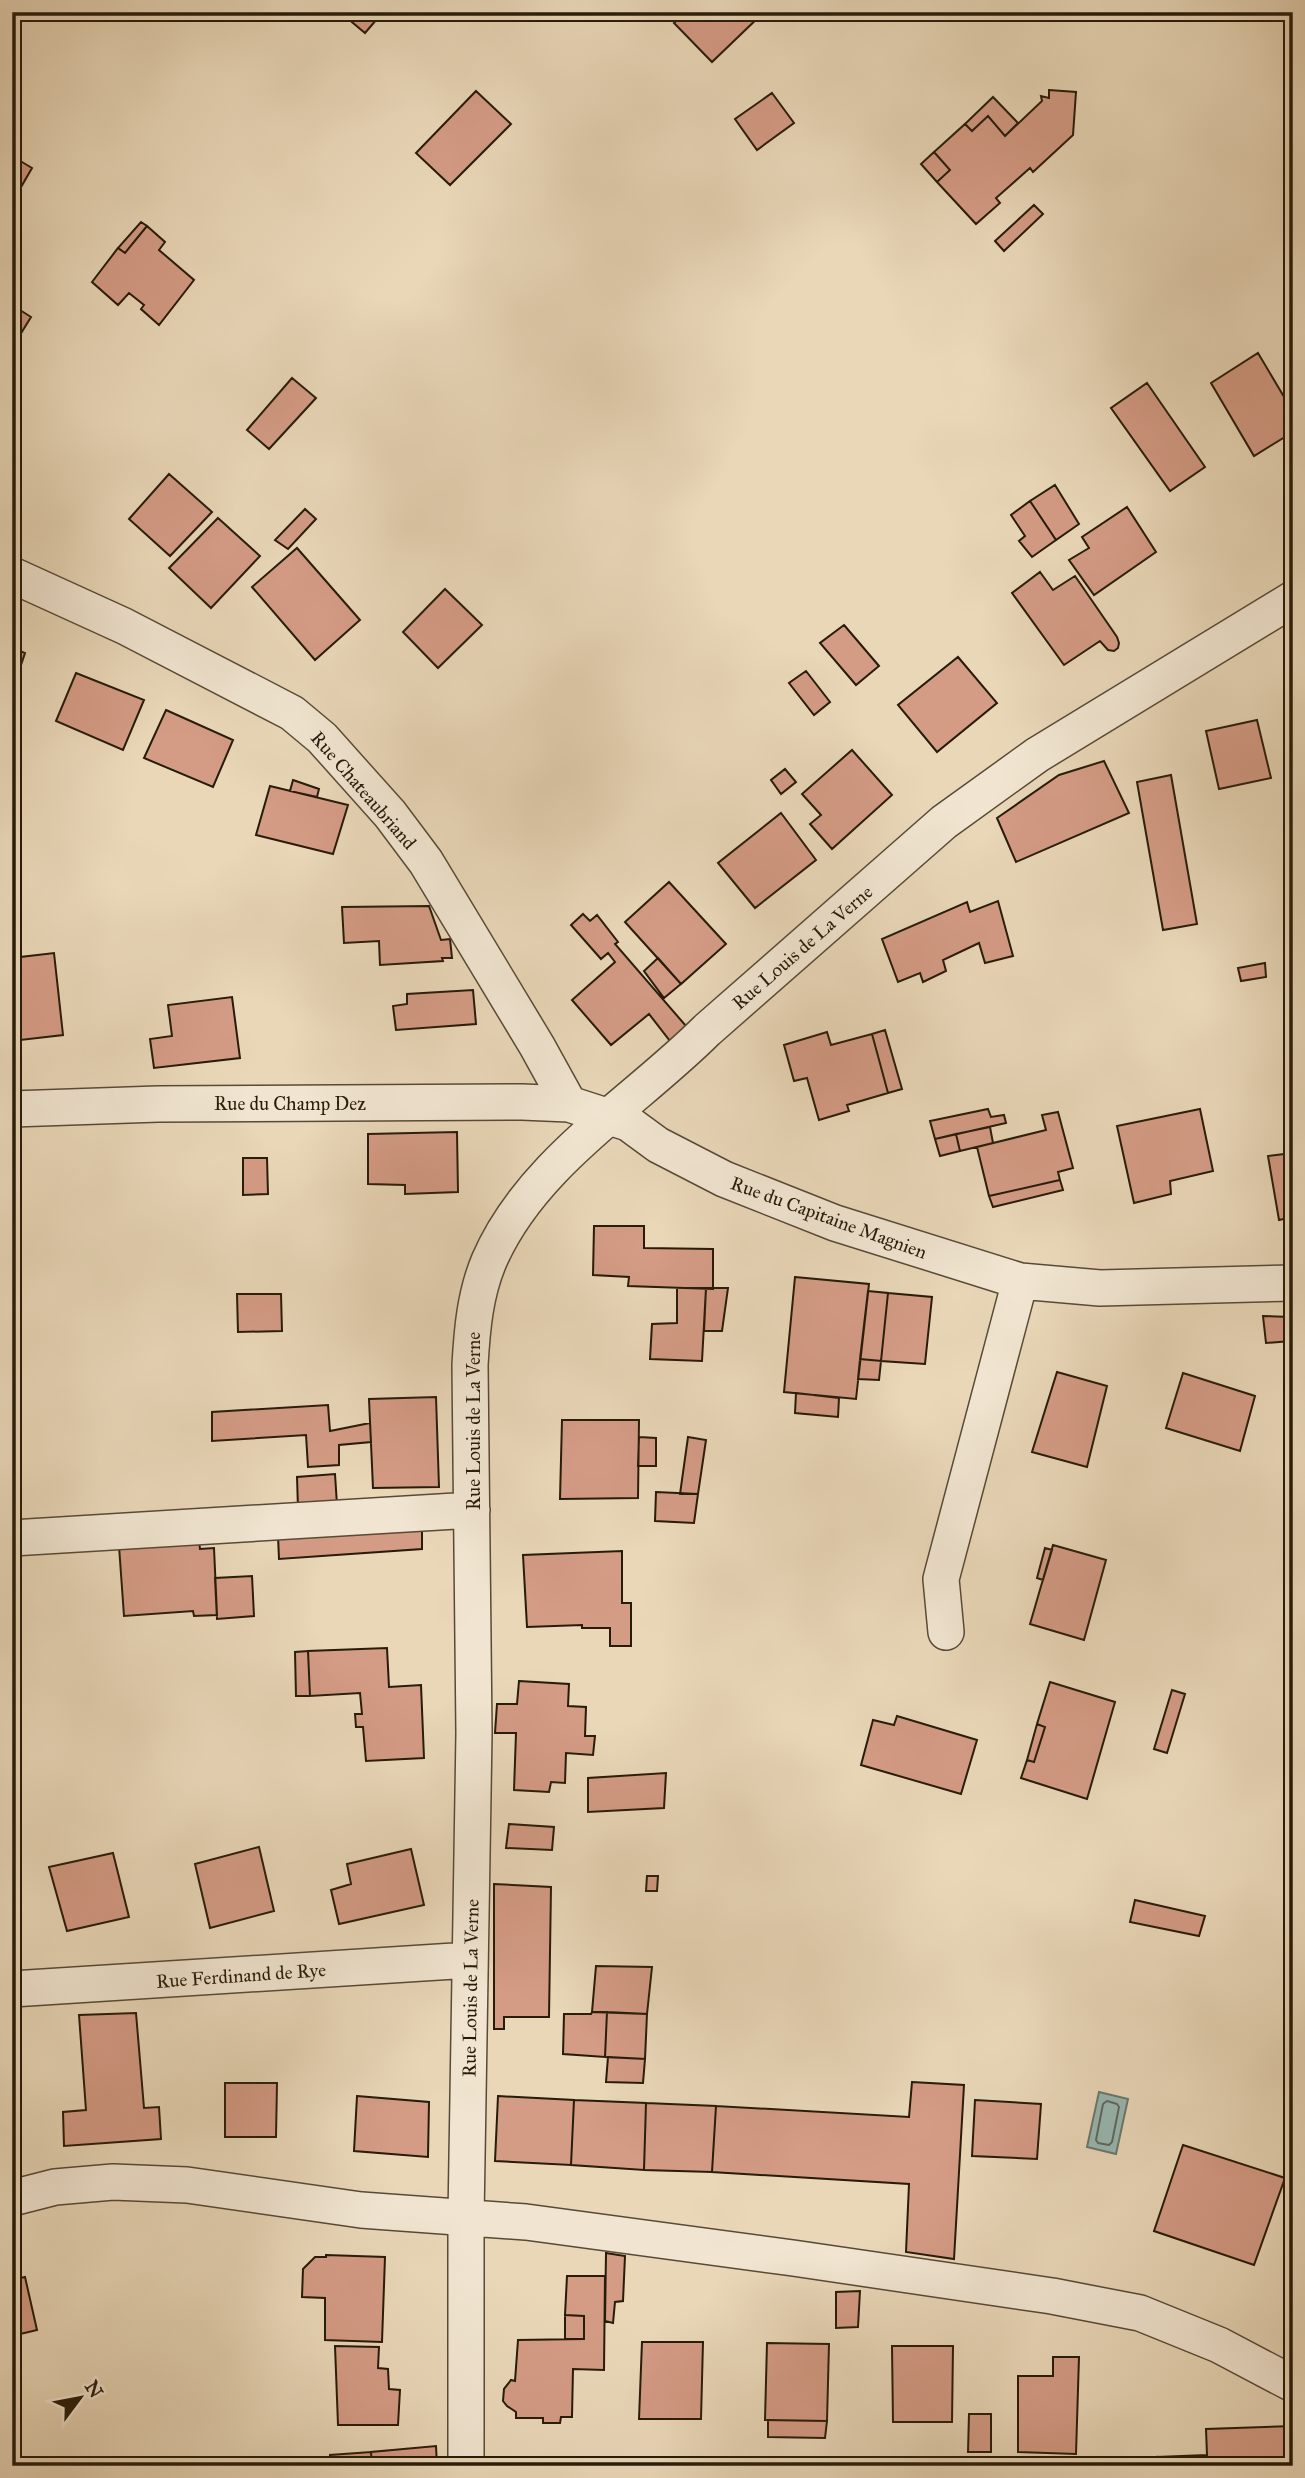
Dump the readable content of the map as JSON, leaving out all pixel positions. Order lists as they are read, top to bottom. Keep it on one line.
{"streets":{"street":["Rue Chateaubriand","Rue Louis de La Verne","Rue du Champ Dez","Rue du Capitaine Magnien","Rue Ferdinand de Rye"]},"crossings":[["Rue Chateaubriand","Rue du Champ Dez"],["Rue Louis de La Verne","Rue du Capitaine Magnien"],["Rue Louis de La Verne","Rue Ferdinand de Rye"]],"north":"top right"}
